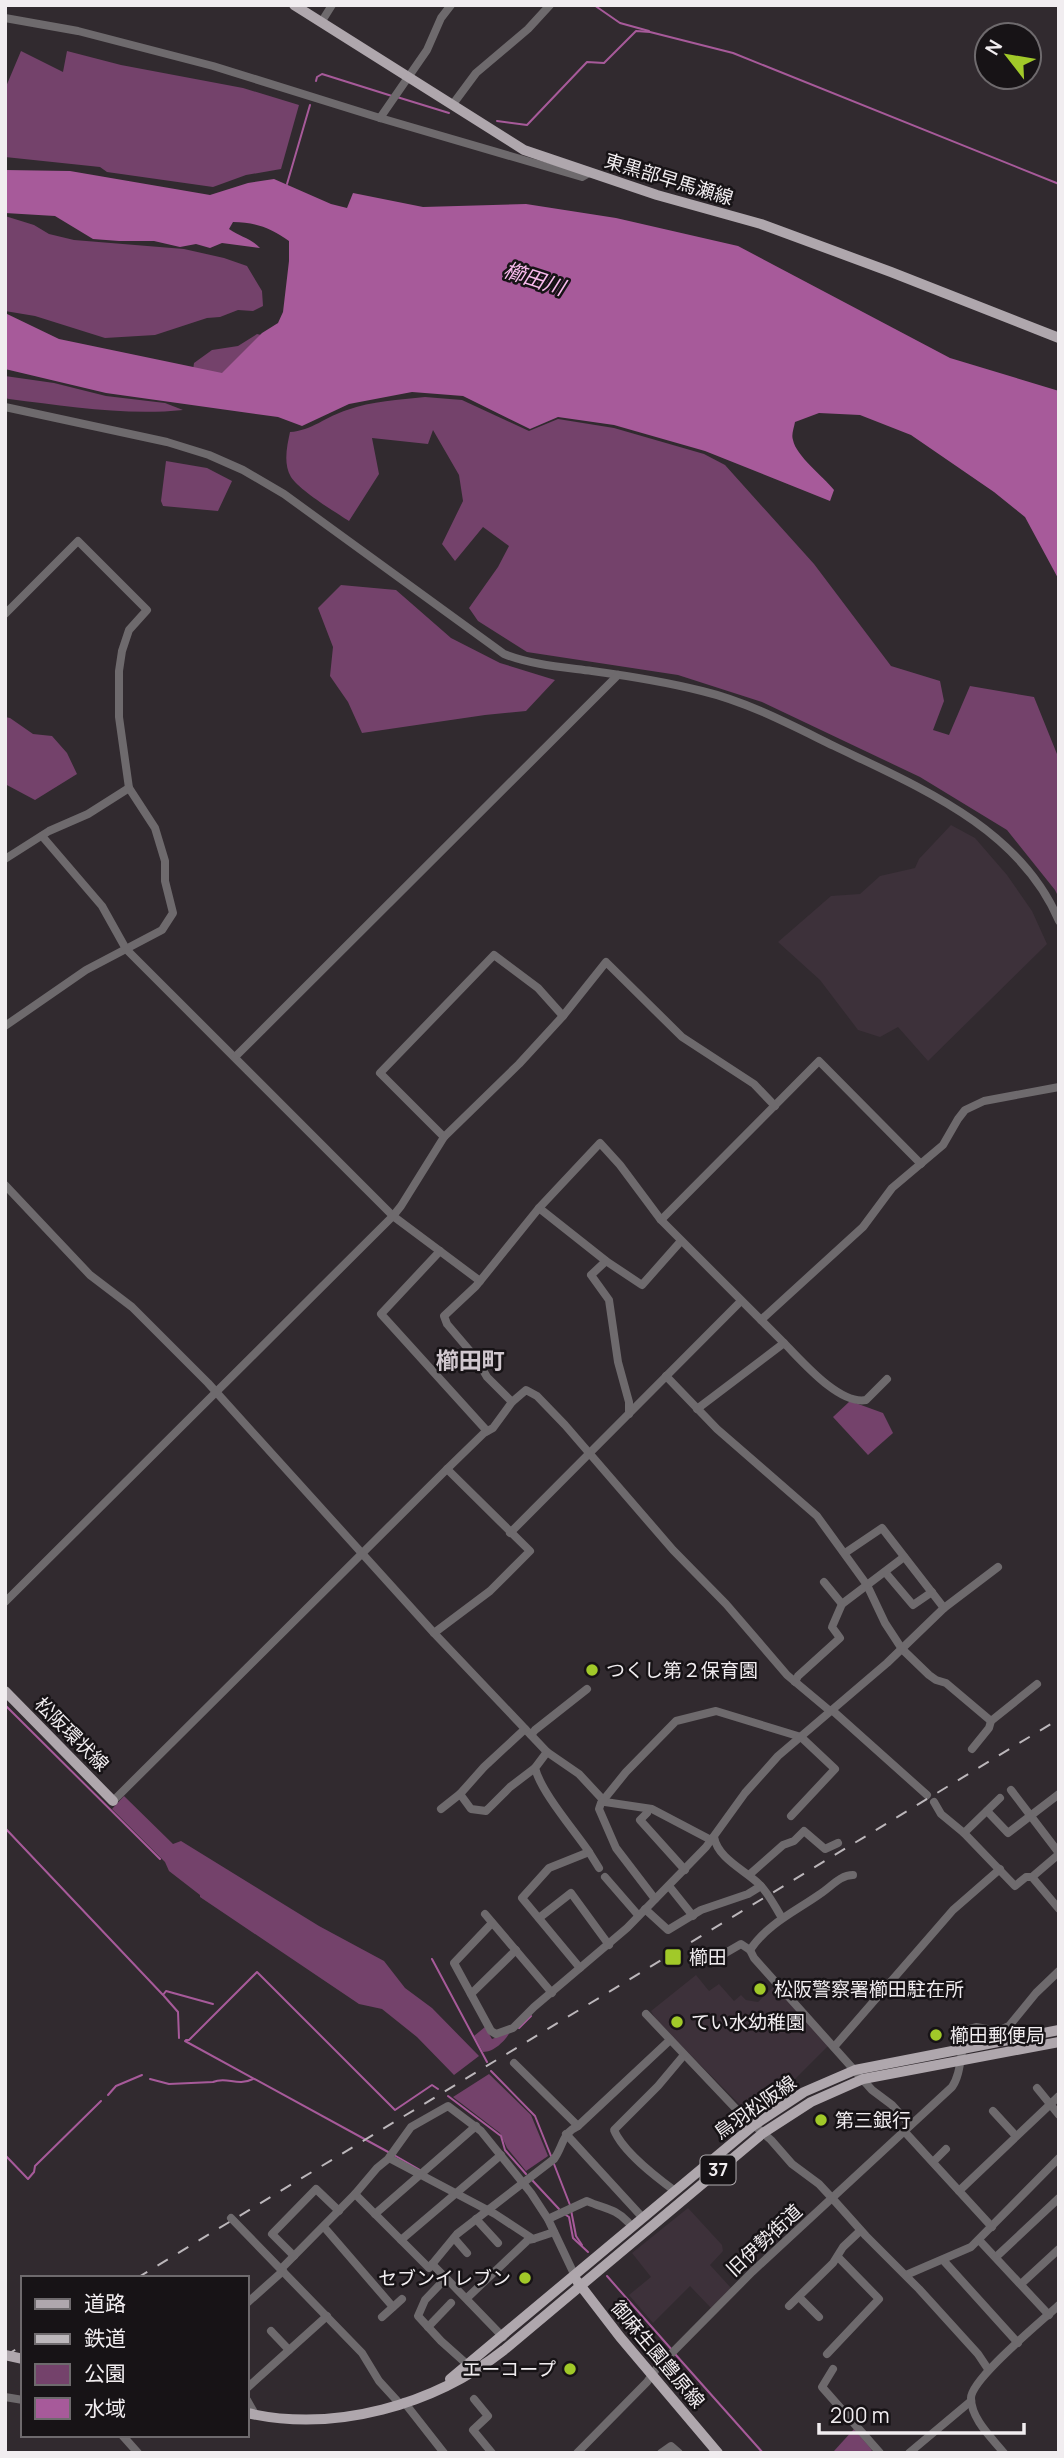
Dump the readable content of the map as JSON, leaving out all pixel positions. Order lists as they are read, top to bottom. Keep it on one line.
{"streets":{"main road":["東黒部早馬瀬線","松阪環状線","鳥羽松阪線","37","御麻生園豊原線"],"street":["旧伊勢街道"]},"crossings":[["鳥羽松阪線","旧伊勢街道"],["鳥羽松阪線","御麻生園豊原線"],["旧伊勢街道","御麻生園豊原線"]],"districts":["櫛田町"],"water":["櫛田川"],"places":{"other":["つくし第２保育園","松阪警察署櫛田駐在所","てい水幼稚園","櫛田郵便局","第三銀行","セブンイレブン","エーコープ"],"transit":["櫛田"]},"legend":["道路","鉄道","公園","水域"],"scale_bar":"200 m","north":"top left"}
